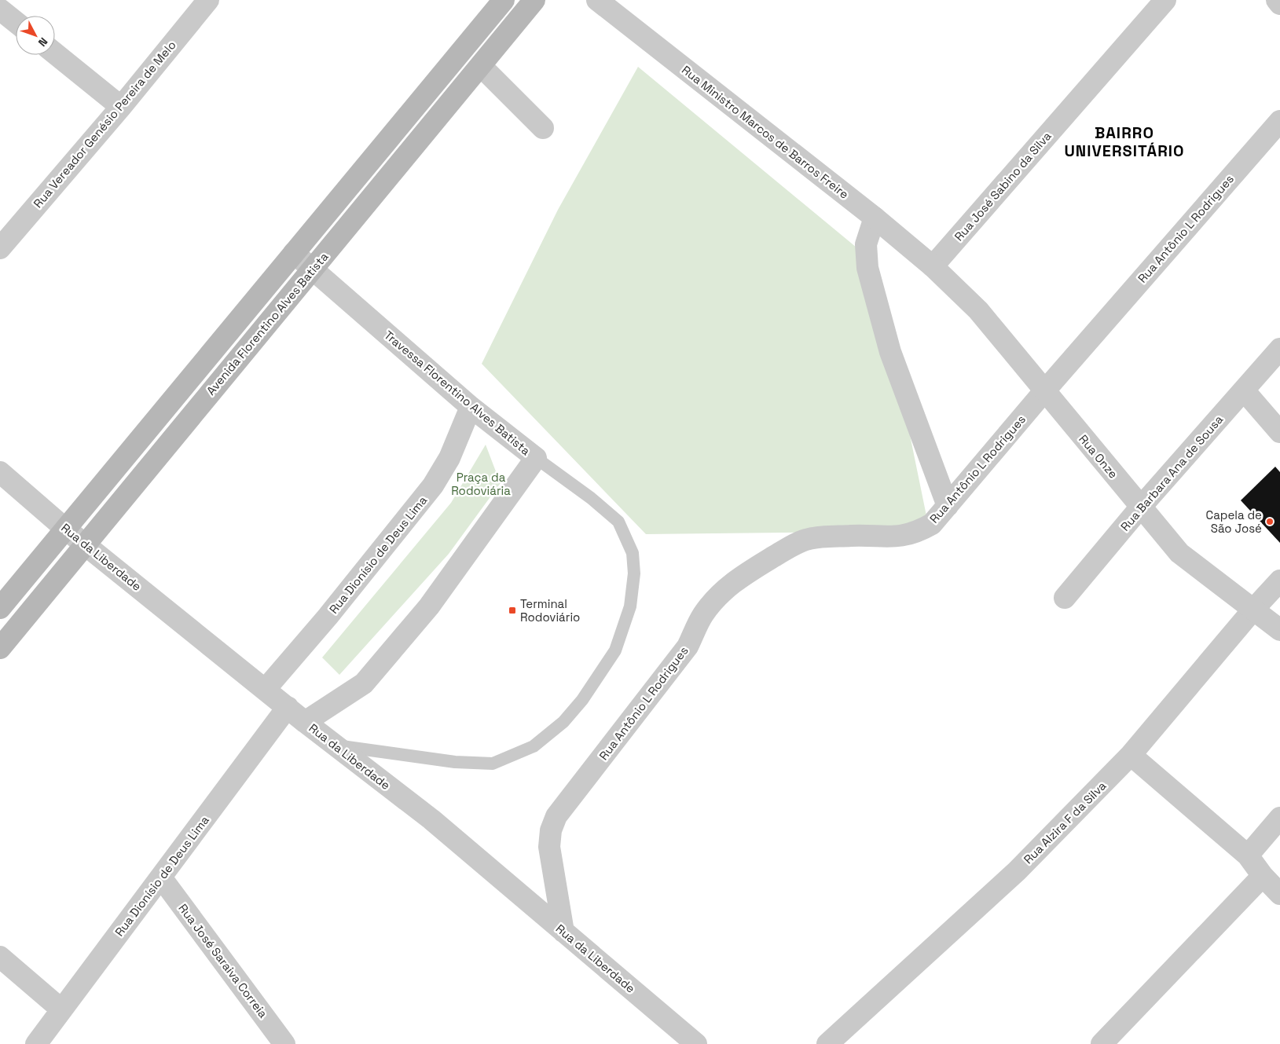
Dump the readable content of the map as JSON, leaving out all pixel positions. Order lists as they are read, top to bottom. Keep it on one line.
{"streets":{"main road":["Avenida Florentino Alves Batista"],"street":["Rua Vereador Genésio Pereira de Melo","Rua Ministro Marcos de Barros Freire","Rua José Sabino da Silva","Rua Antônio L Rodrigues","Travessa Florentino Alves Batista","Rua Onze","Rua Barbara Ana de Sousa","Rua Dionísio de Deus Lima","Rua da Liberdade","Rua Alzira F da Silva","Rua José Saraiva Correia"]},"crossings":[["Rua Ministro Marcos de Barros Freire","Rua José Sabino da Silva"],["Rua Ministro Marcos de Barros Freire","Rua Onze"],["Rua José Sabino da Silva","Rua Onze"],["Rua Antônio L Rodrigues","Rua Onze"],["Rua Antônio L Rodrigues","Rua da Liberdade"],["Avenida Florentino Alves Batista","Travessa Florentino Alves Batista"],["Avenida Florentino Alves Batista","Rua da Liberdade"],["Travessa Florentino Alves Batista","Rua Dionísio de Deus Lima"],["Travessa Florentino Alves Batista","Rua da Liberdade"],["Rua Onze","Rua Barbara Ana de Sousa"],["Rua Onze","Rua Alzira F da Silva"],["Rua Dionísio de Deus Lima","Rua da Liberdade"],["Rua Dionísio de Deus Lima","Rua José Saraiva Correia"]],"districts":["BAIRRO UNIVERSITÁRIO"],"parks":["Praça da Rodoviária"],"places":{"other":["Capela de São José"],"transit":["Terminal Rodoviário"]},"north":"bottom right"}
